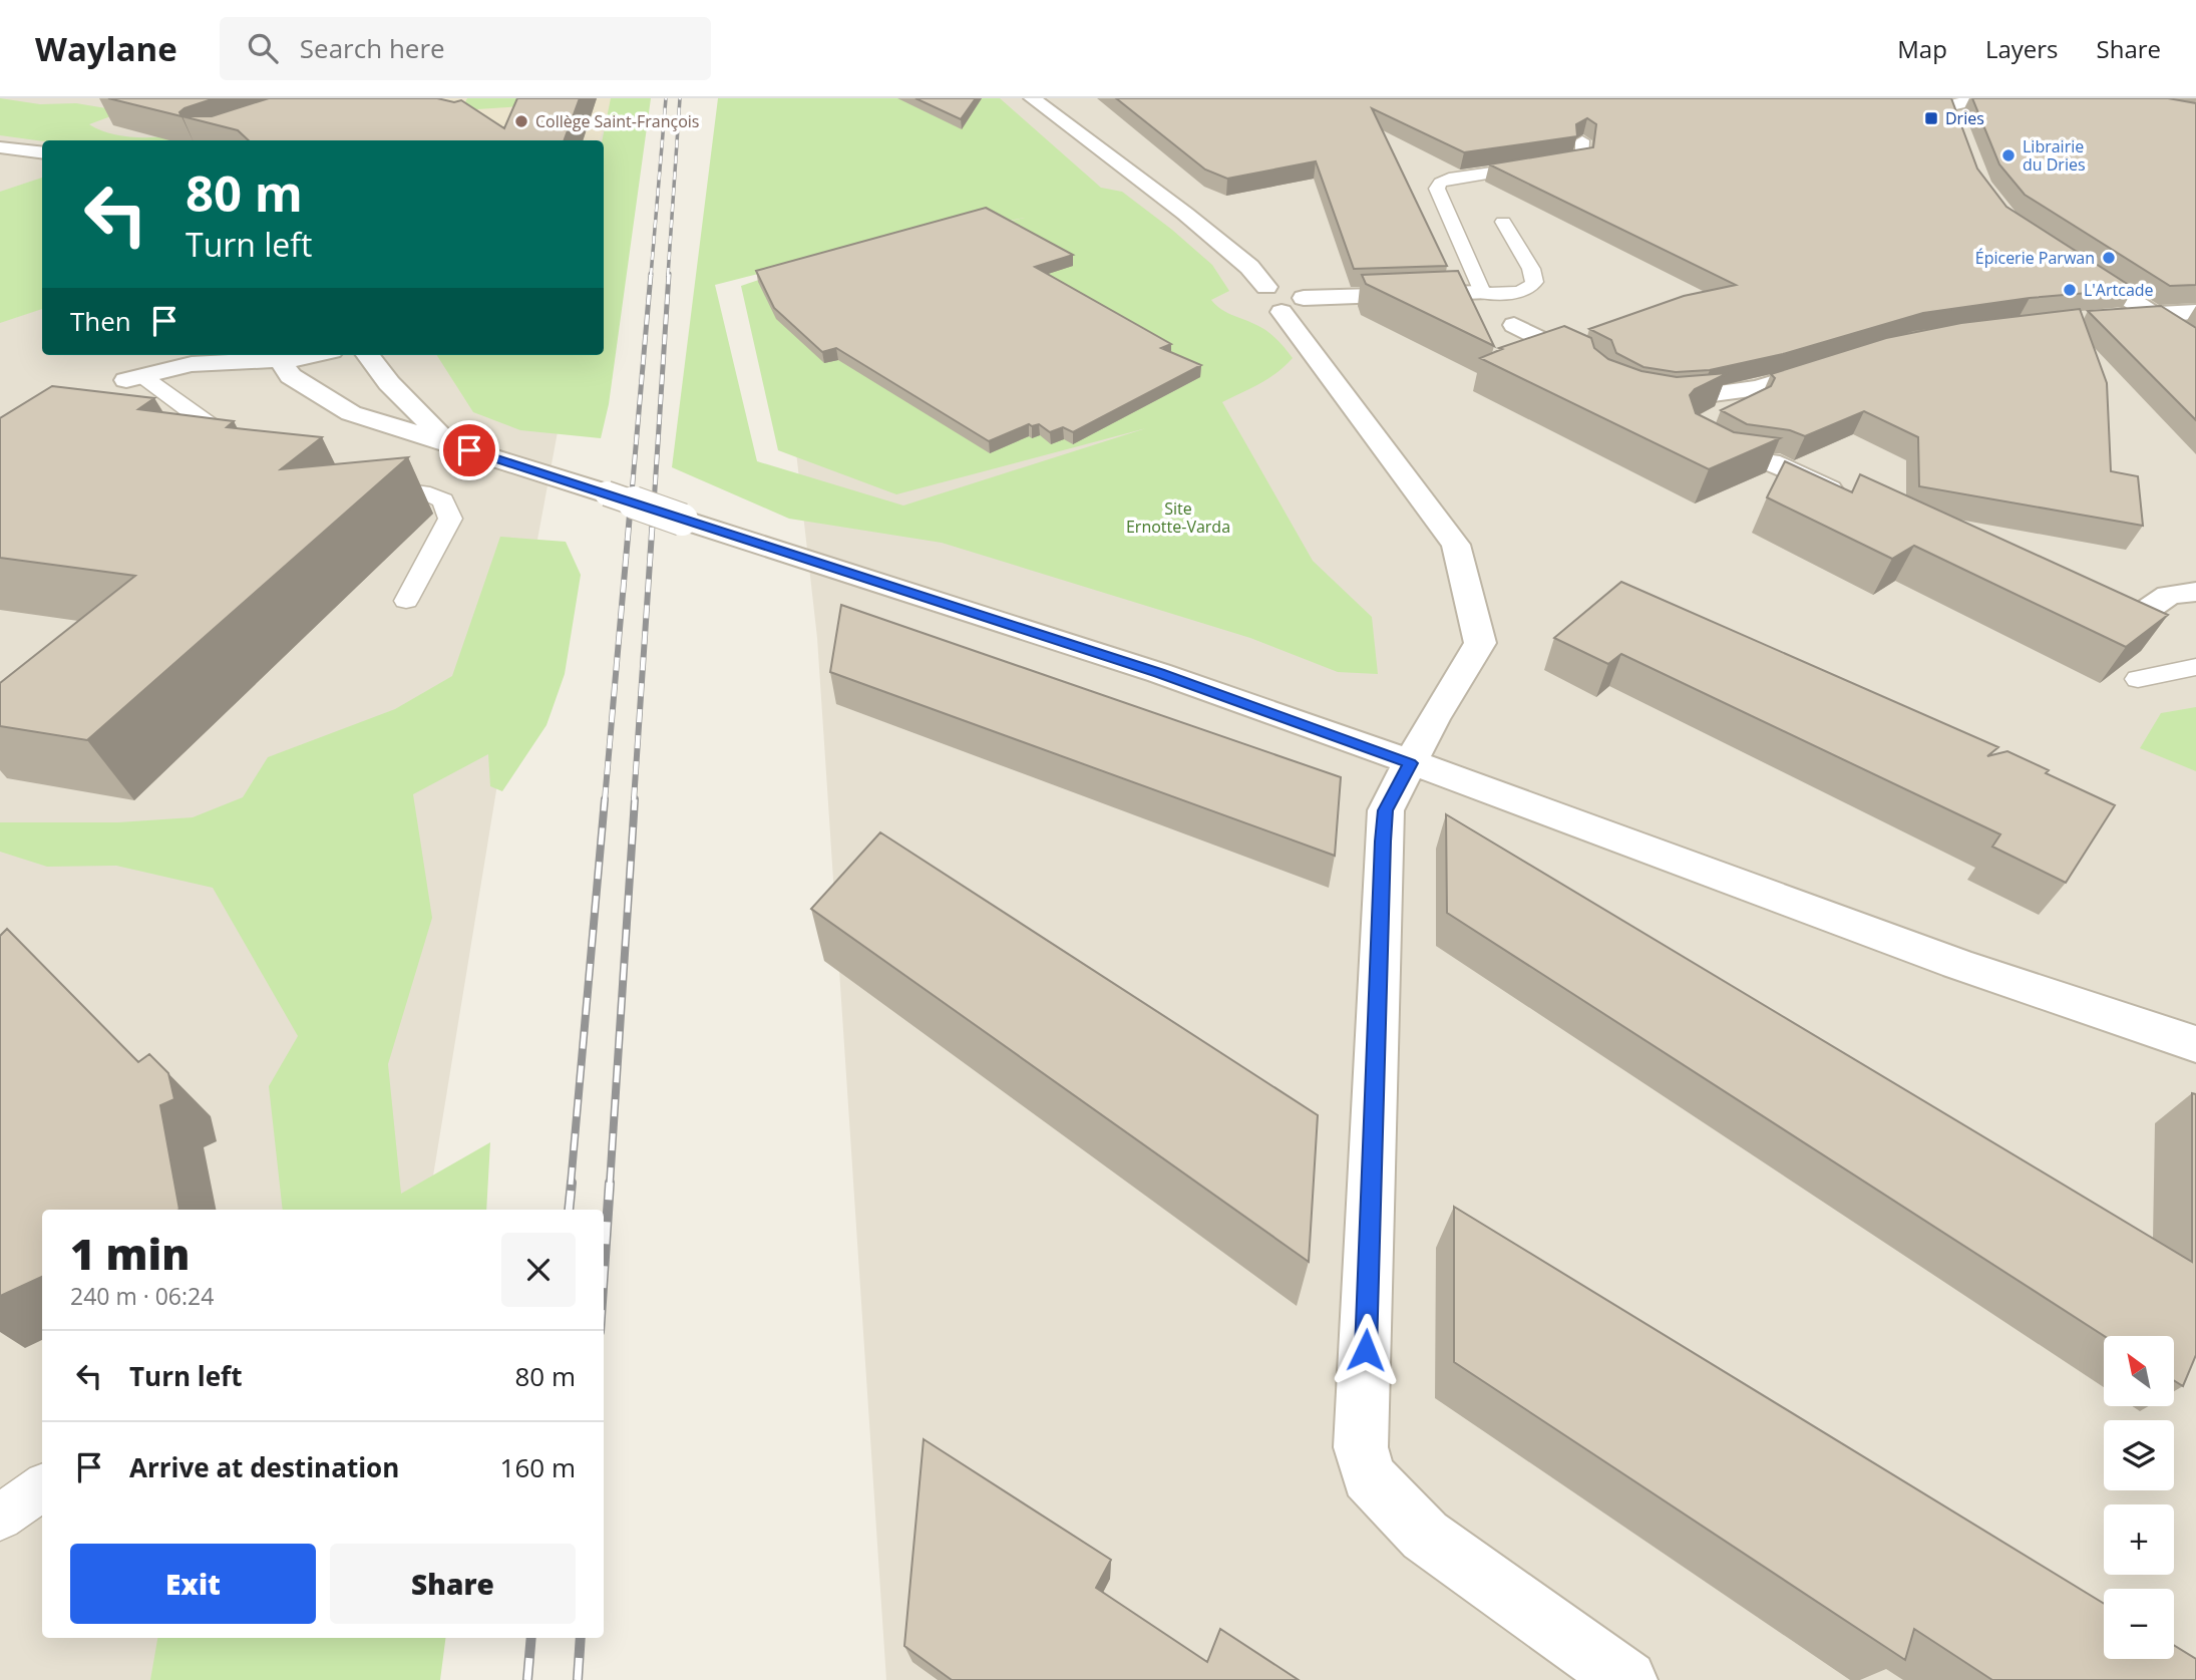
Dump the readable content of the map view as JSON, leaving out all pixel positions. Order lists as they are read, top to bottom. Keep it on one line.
{"parks":["Site Ernotte-Varda"],"places":{"transit":["Dries"],"other":["Collège Saint-François","Librairie du Dries","Épicerie Parwan","L'Artcade"]},"north":"top left","page":{"header":"Waylane","search":"Search here","nav":["Map","Layers","Share"],"turn":["80 m","Turn left"],"then":"Then","heading":["1 min","240 m · 06:24"],"list":[{"name":"Turn left","value":"80 m"},{"name":"Arrive at destination","value":"160 m"}],"map_buttons":["+","−"],"buttons":["Exit","Share"]}}
